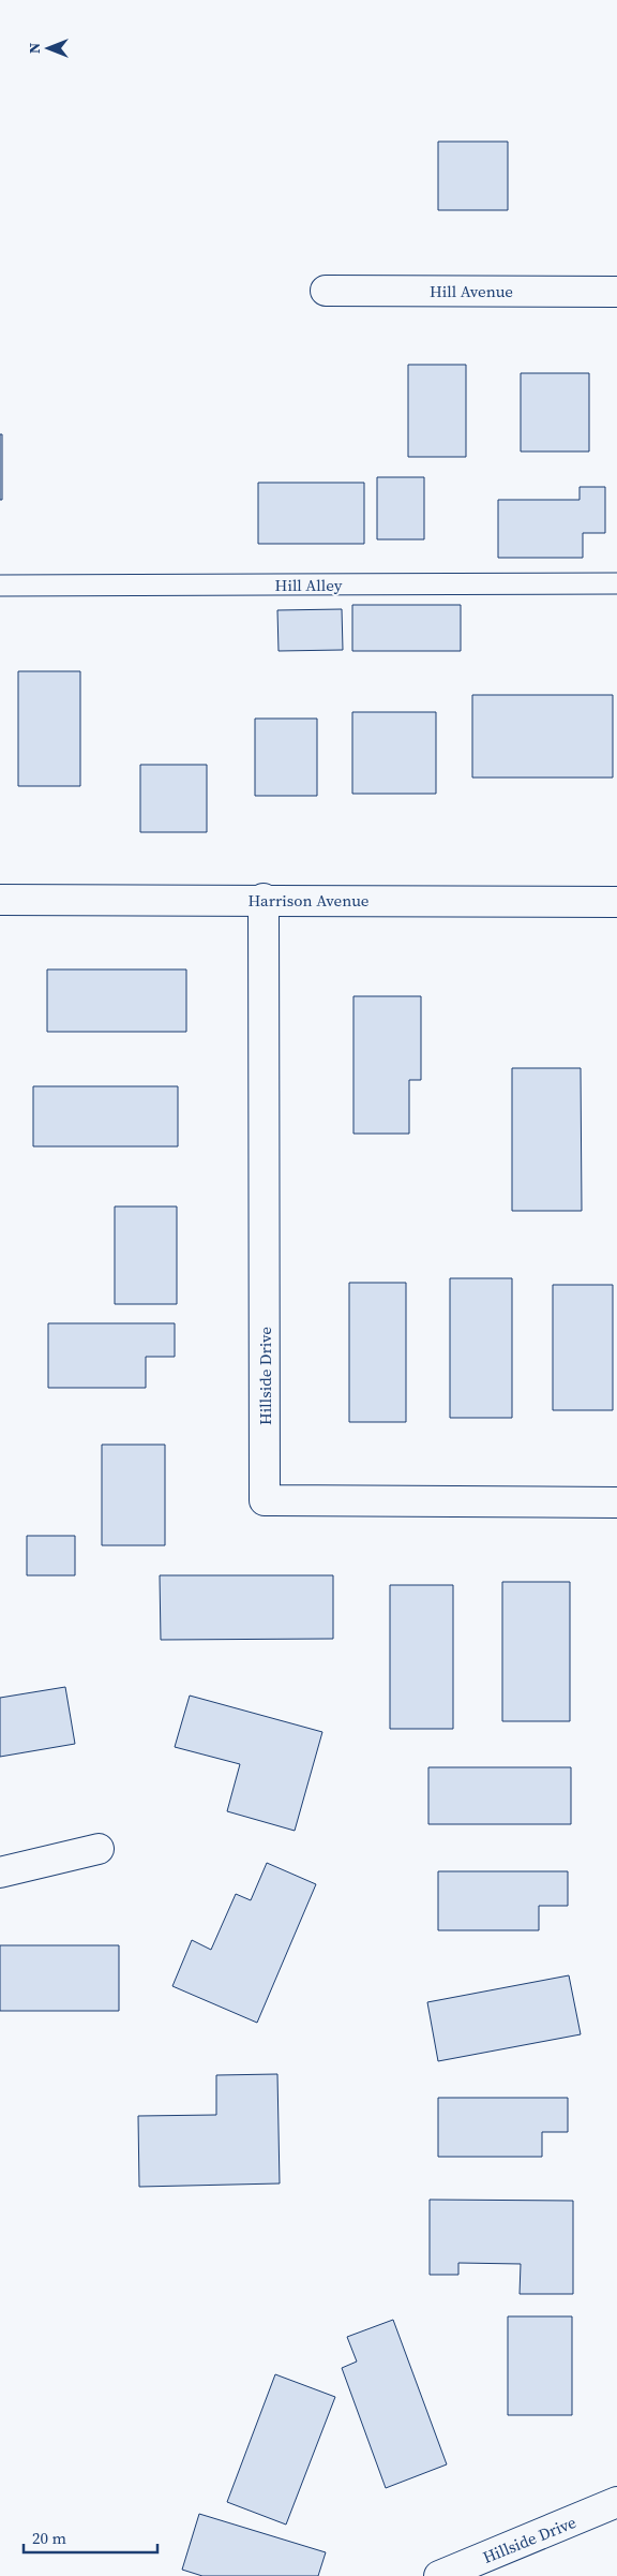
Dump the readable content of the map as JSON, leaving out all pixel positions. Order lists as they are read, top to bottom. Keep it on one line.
{"streets":{"street":["Hill Avenue","Harrison Avenue","Hillside Drive"],"lane":["Hill Alley"]},"crossings":[["Harrison Avenue","Hillside Drive"]],"scale_bar":"20 m","north":"left"}
